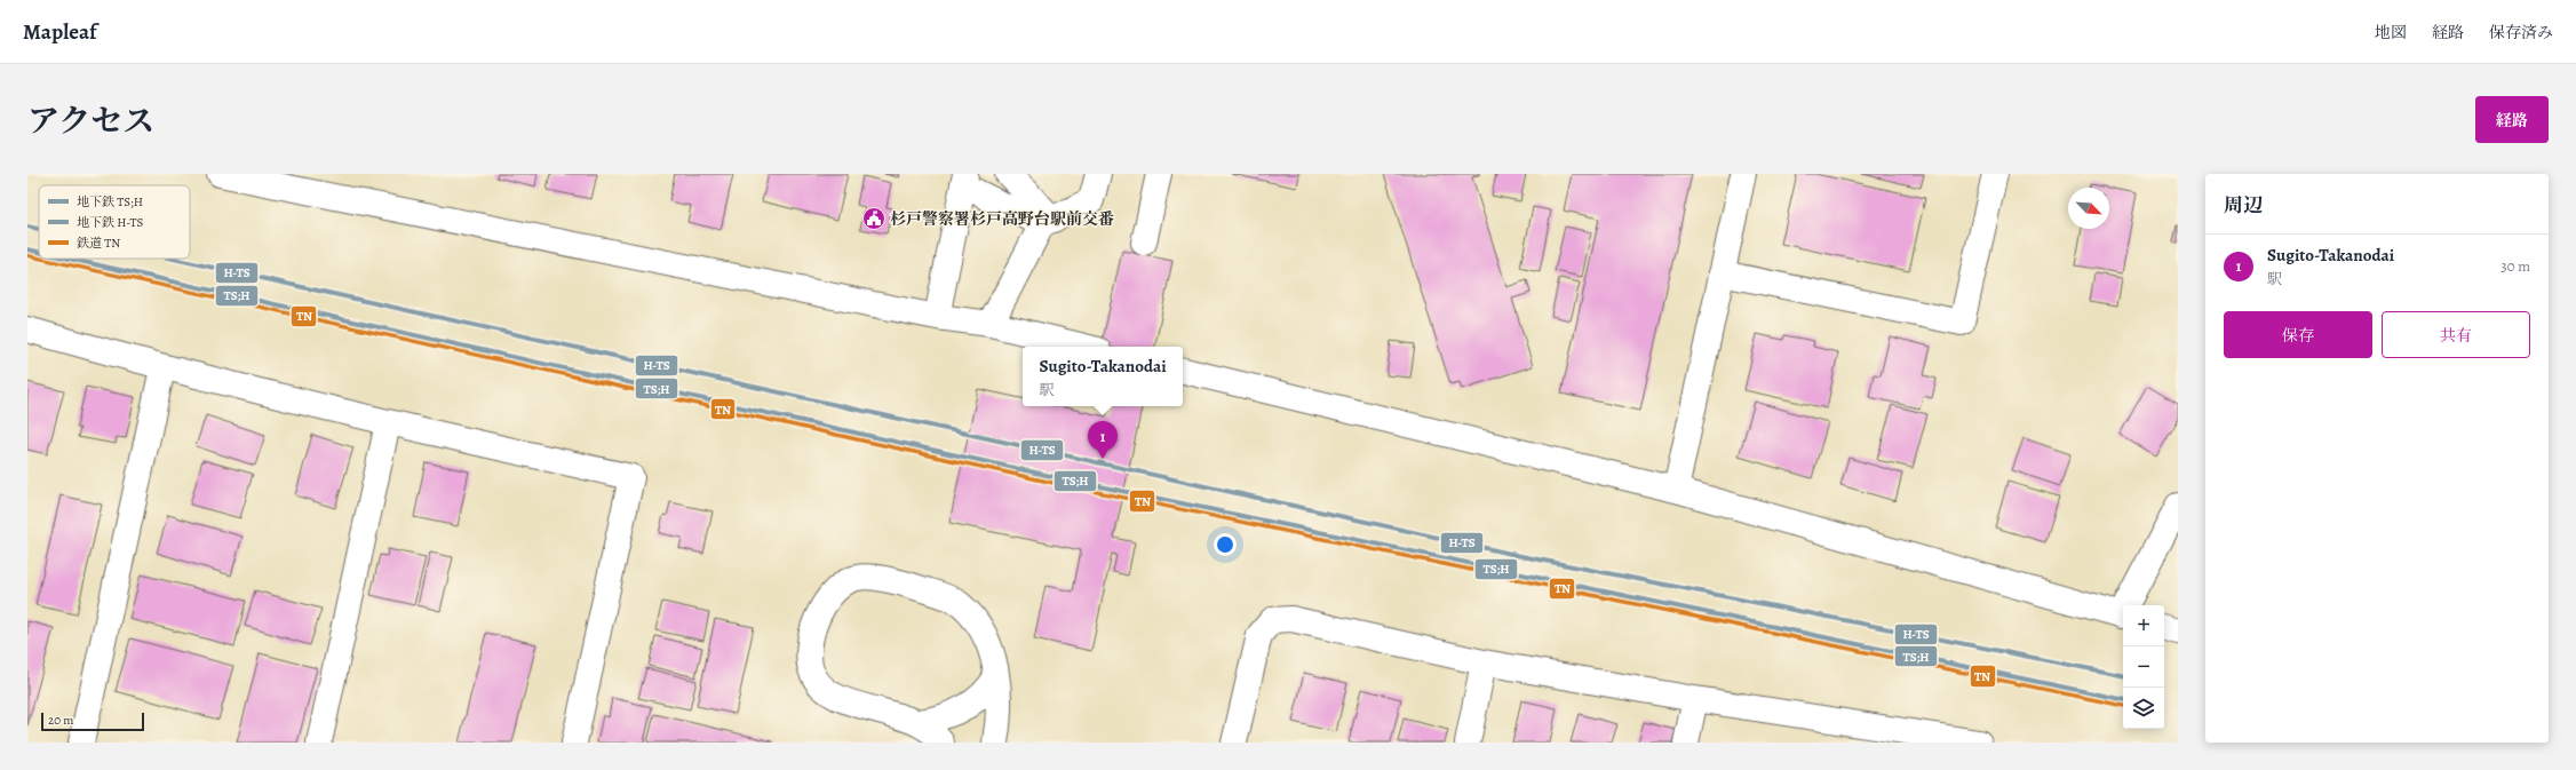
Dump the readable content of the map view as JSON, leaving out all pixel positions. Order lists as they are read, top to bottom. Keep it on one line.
{"places":{"public building":["杉戸警察署杉戸高野台駅前交番"]},"lines":["metro line H-TS","metro line TS;H","rail line TN"],"legend":["地下鉄 TS;H","地下鉄 H-TS","鉄道 TN"],"scale_bar":"20 m","north":"bottom right","page":{"header":"Mapleaf","nav":["地図","経路","保存済み"],"title":"アクセス","buttons":["経路",["保存","共有"]],"heading":"周辺","list":[{"mark":"1","name":"Sugito-Takanodai","note":"駅","value":"30 m"}],"popup":["Sugito-Takanodai","駅"],"pins":"1","map_buttons":["+","−"],"scale":"20 m"}}
